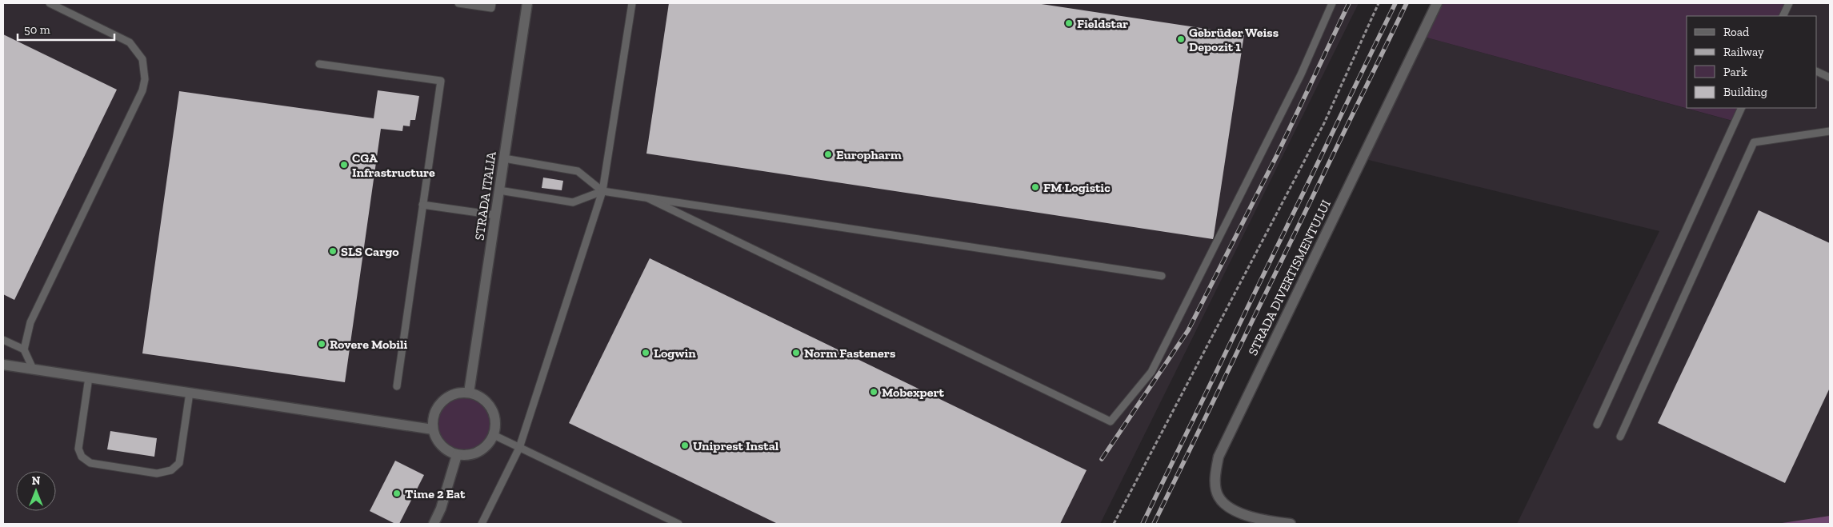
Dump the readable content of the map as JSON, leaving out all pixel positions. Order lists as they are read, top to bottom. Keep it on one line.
{"streets":{"street":["STRADA ITALIA","STRADA DIVERTISMENTULUI"]},"places":["Fieldstar","Gebrüder Weiss Depozit 1","Europharm","CGA Infrastructure","FM Logistic","SLS Cargo","Rovere Mobili","Logwin","Norm Fasteners","Mobexpert","Uniprest Instal","Time 2 Eat"],"legend":["Road","Railway","Park","Building"],"scale_bar":"50 m","north":"top"}
